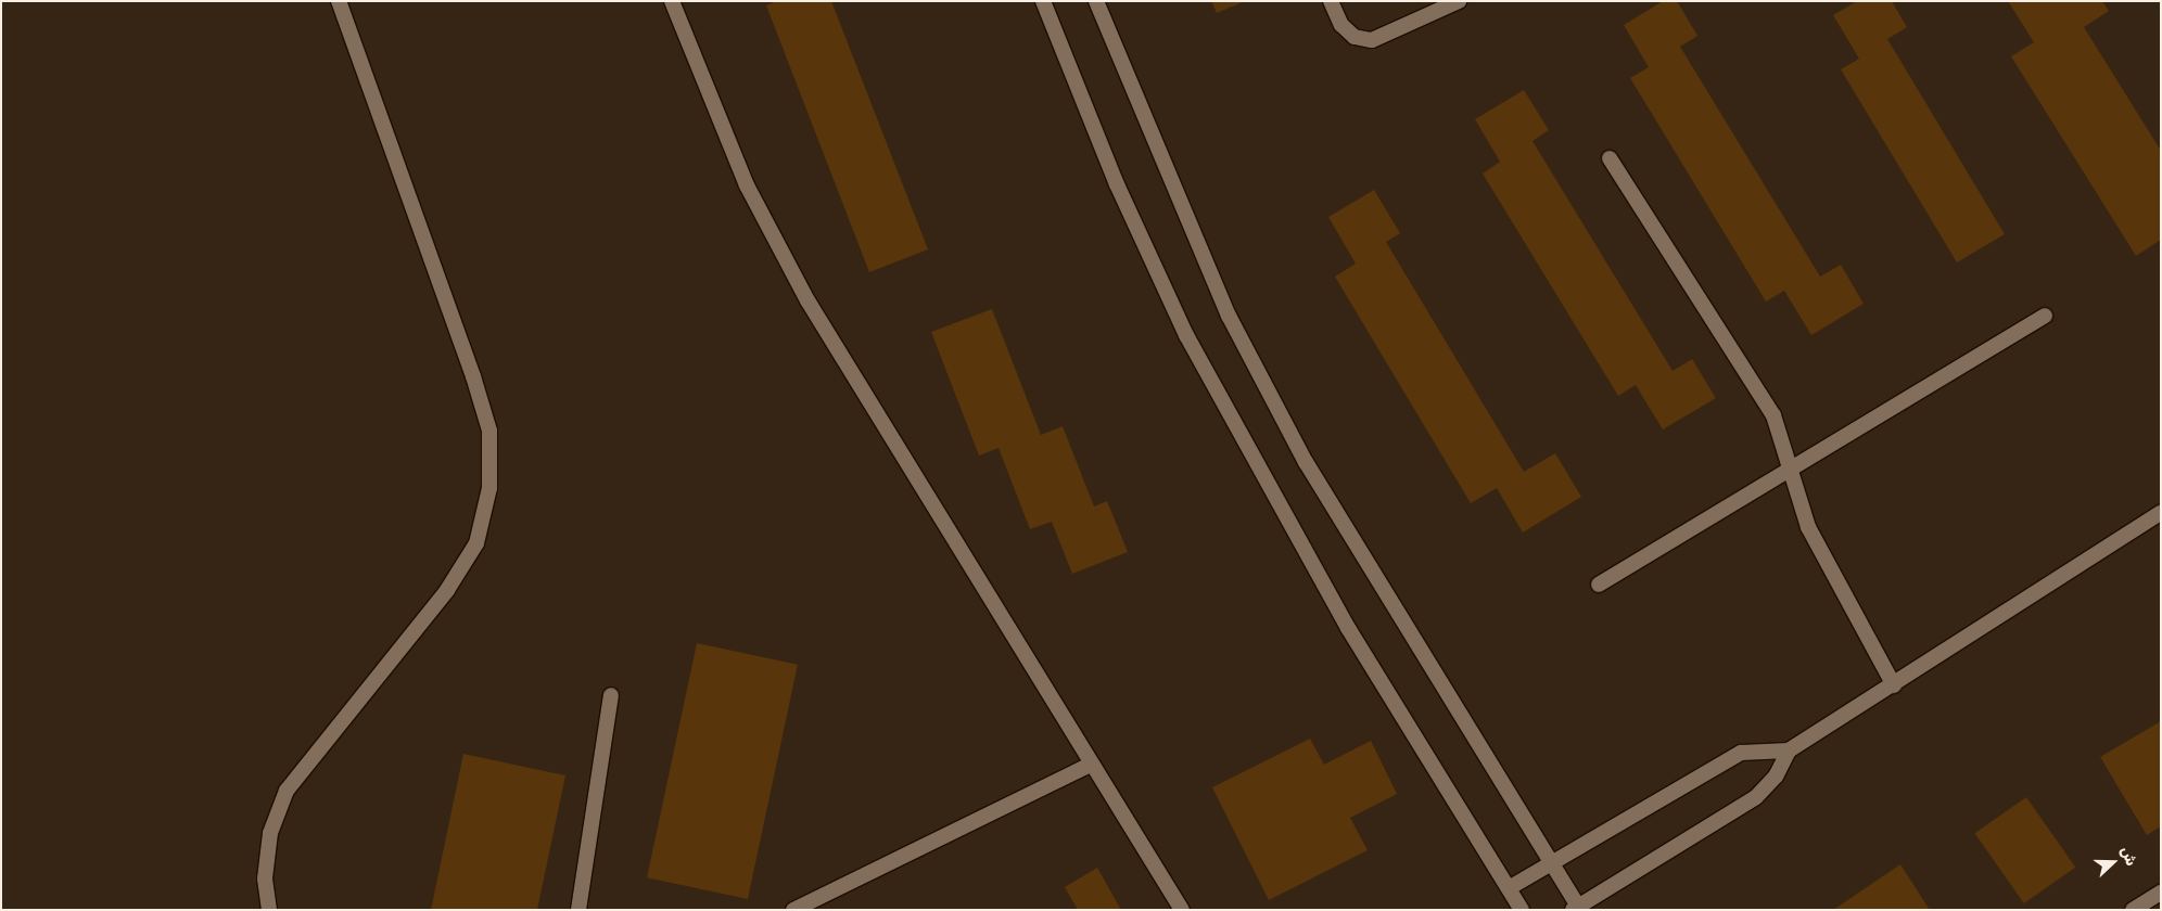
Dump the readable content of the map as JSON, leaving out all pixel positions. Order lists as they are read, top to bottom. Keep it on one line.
{"north":"right"}
